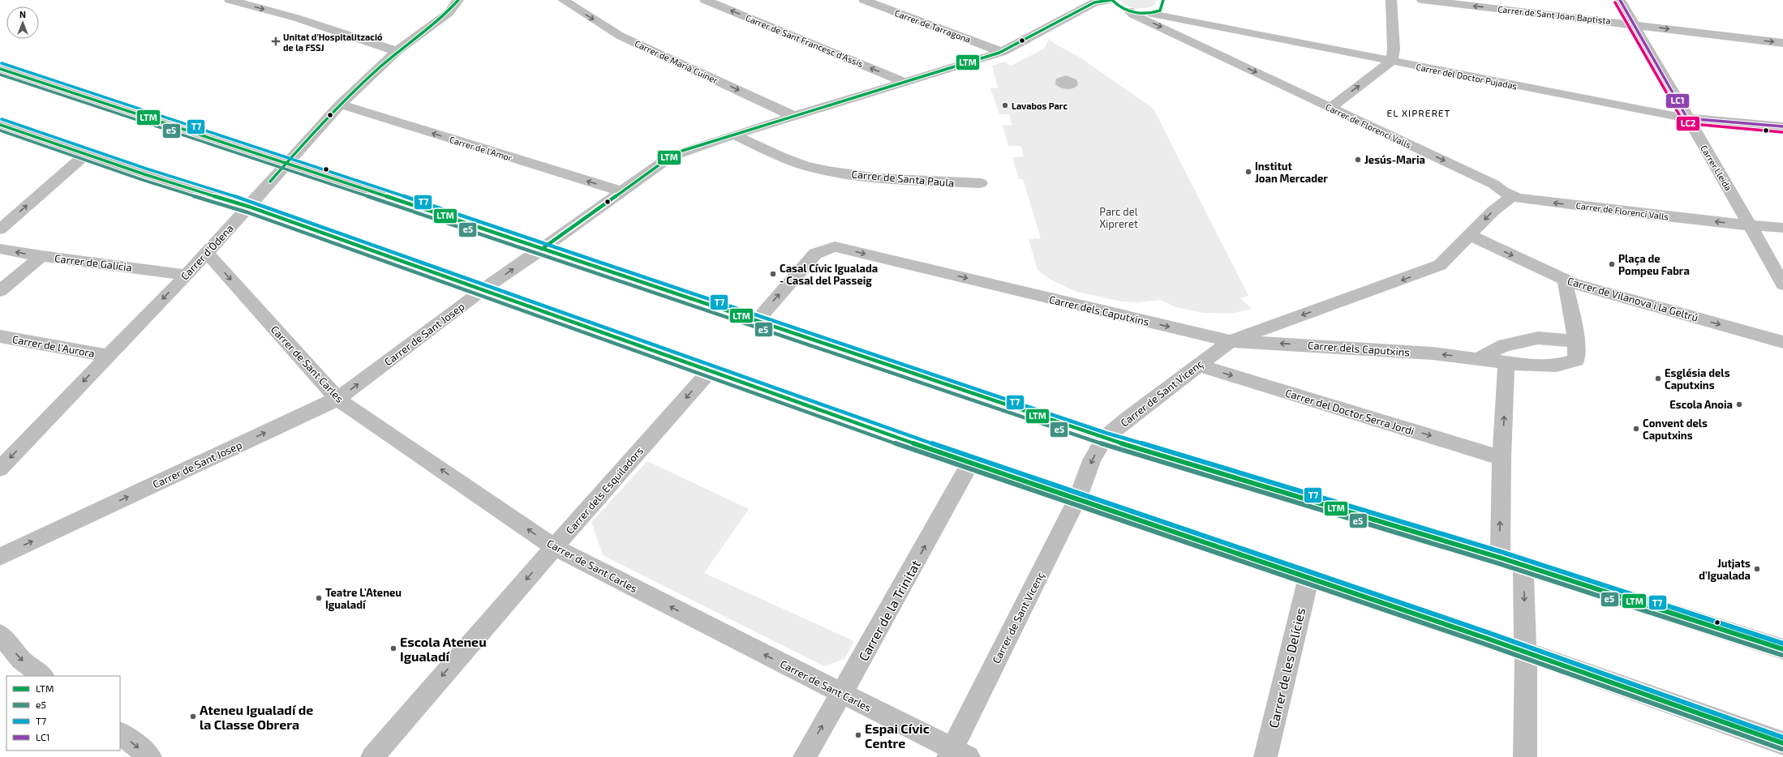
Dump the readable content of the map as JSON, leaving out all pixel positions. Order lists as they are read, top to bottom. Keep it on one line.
{"streets":{"street":["Carrer de Sant Joan Baptista","Carrer de Tarragona","Carrer de Sant Francesc d'Assís","Carrer de Marià Cuiner","Carrer del Doctor Pujadas","Carrer de Florenci Valls","Carrer de l'Amor","Carrer Lleida","Carrer de Santa Paula","Carrer d'Òdena","Carrer de Galícia","Carrer de Vilanova i la Geltrú","Carrer dels Caputxins","Carrer de Sant Josep","Carrer de l'Aurora","Carrer de Sant Carles","Carrer de Sant Vicenç","Carrer del Doctor Serra Jordi","Carrer dels Esquiladors","Carrer de la Trinitat","Carrer de les Delícies"]},"crossings":[["Carrer de Sant Joan Baptista","Carrer Lleida"],["Carrer de Tarragona","Carrer de Sant Josep"],["Carrer de Sant Francesc d'Assís","Carrer de Sant Josep"],["Carrer de Marià Cuiner","Carrer de Sant Josep"],["Carrer del Doctor Pujadas","Carrer de Florenci Valls"],["Carrer del Doctor Pujadas","Carrer Lleida"],["Carrer de Florenci Valls","Carrer Lleida"],["Carrer de Florenci Valls","Carrer de Sant Josep"],["Carrer de Florenci Valls","Carrer de Sant Vicenç"],["Carrer de l'Amor","Carrer d'Òdena"],["Carrer de l'Amor","Carrer de Sant Josep"],["Carrer de Santa Paula","Carrer de Sant Josep"],["Carrer d'Òdena","Carrer de Galícia"],["Carrer d'Òdena","Carrer de l'Aurora"],["Carrer d'Òdena","Carrer de Sant Carles"],["Carrer de Vilanova i la Geltrú","Carrer dels Caputxins"],["Carrer de Vilanova i la Geltrú","Carrer de Sant Vicenç"],["Carrer dels Caputxins","Carrer de Sant Vicenç"],["Carrer de Sant Josep","Carrer de Sant Carles"],["Carrer de Sant Carles","Carrer de Sant Vicenç"],["Carrer de Sant Carles","Carrer dels Esquiladors"],["Carrer de Sant Carles","Carrer de la Trinitat"],["Carrer de Sant Vicenç","Carrer del Doctor Serra Jordi"]],"one_way":["Carrer de Sant Francesc d'Assís","Carrer de Marià Cuiner","Carrer de Vilanova i la Geltrú","Carrer de Sant Josep","Carrer de Sant Vicenç","Carrer dels Esquiladors","Carrer de la Trinitat"],"districts":["EL XIPRERET"],"parks":["Parc del Xipreret"],"places":{"health":["Unitat d'Hospitalització de la FSSJ"],"other":["Lavabos Parc","Jesús-Maria","Institut Joan Mercader","Plaça de Pompeu Fabra","Casal Cívic Igualada - Casal del Passeig","Església dels Caputxins","Escola Anoia","Convent dels Caputxins","Jutjats d'Igualada","Teatre L'Ateneu Igualadí","Escola Ateneu Igualadí","Ateneu Igualadí de la Classe Obrera","Espai Cívic Centre"]},"lines":["transit line LTM","transit line LC1","transit line LC2","transit line T7","transit line e5"],"legend":["LTM","e5","T7","LC1"],"north":"top"}
